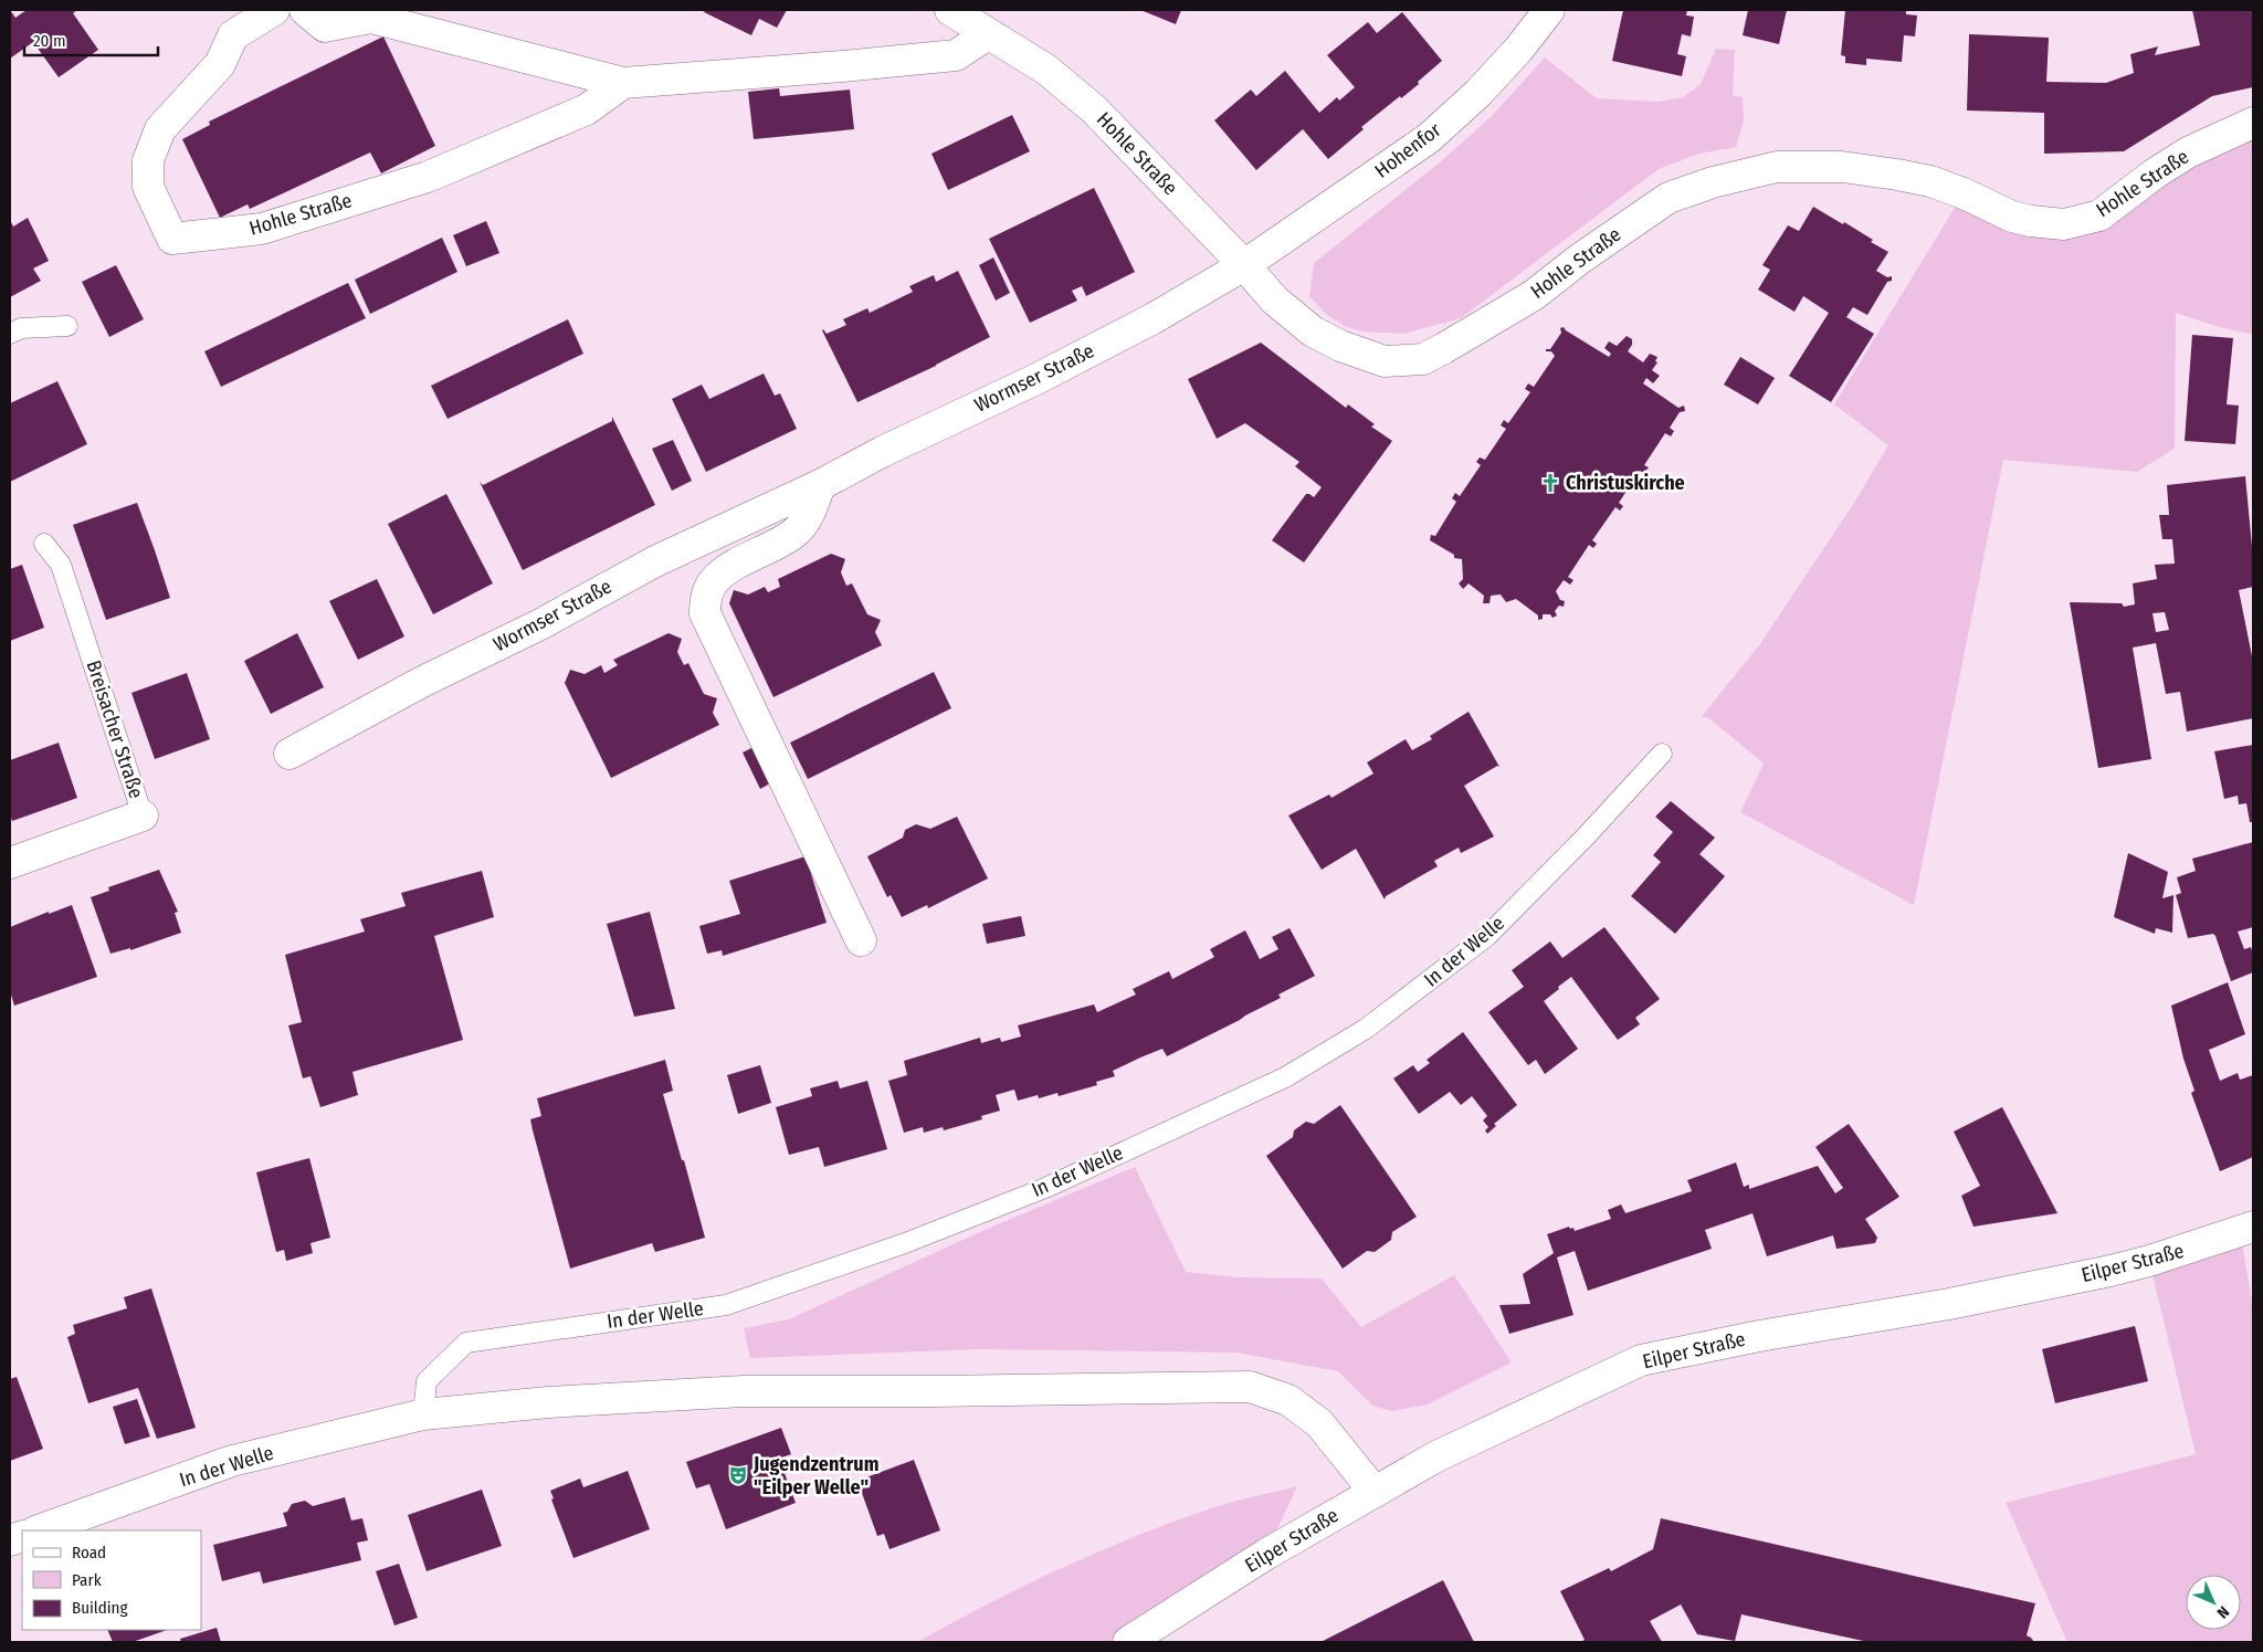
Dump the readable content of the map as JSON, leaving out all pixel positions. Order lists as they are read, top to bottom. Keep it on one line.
{"streets":{"street":["Hohenfor","Hohle Straße","Wormser Straße","Breisacher Straße","In der Welle","Eilper Straße"]},"crossings":[["Hohenfor","Hohle Straße"],["Hohenfor","Wormser Straße"],["Hohle Straße","Wormser Straße"],["In der Welle","Eilper Straße"]],"places":{"church":["Christuskirche"],"theatre":["Jugendzentrum \"Eilper Welle\""]},"legend":["Road","Park","Building"],"scale_bar":"20 m","north":"bottom right"}
